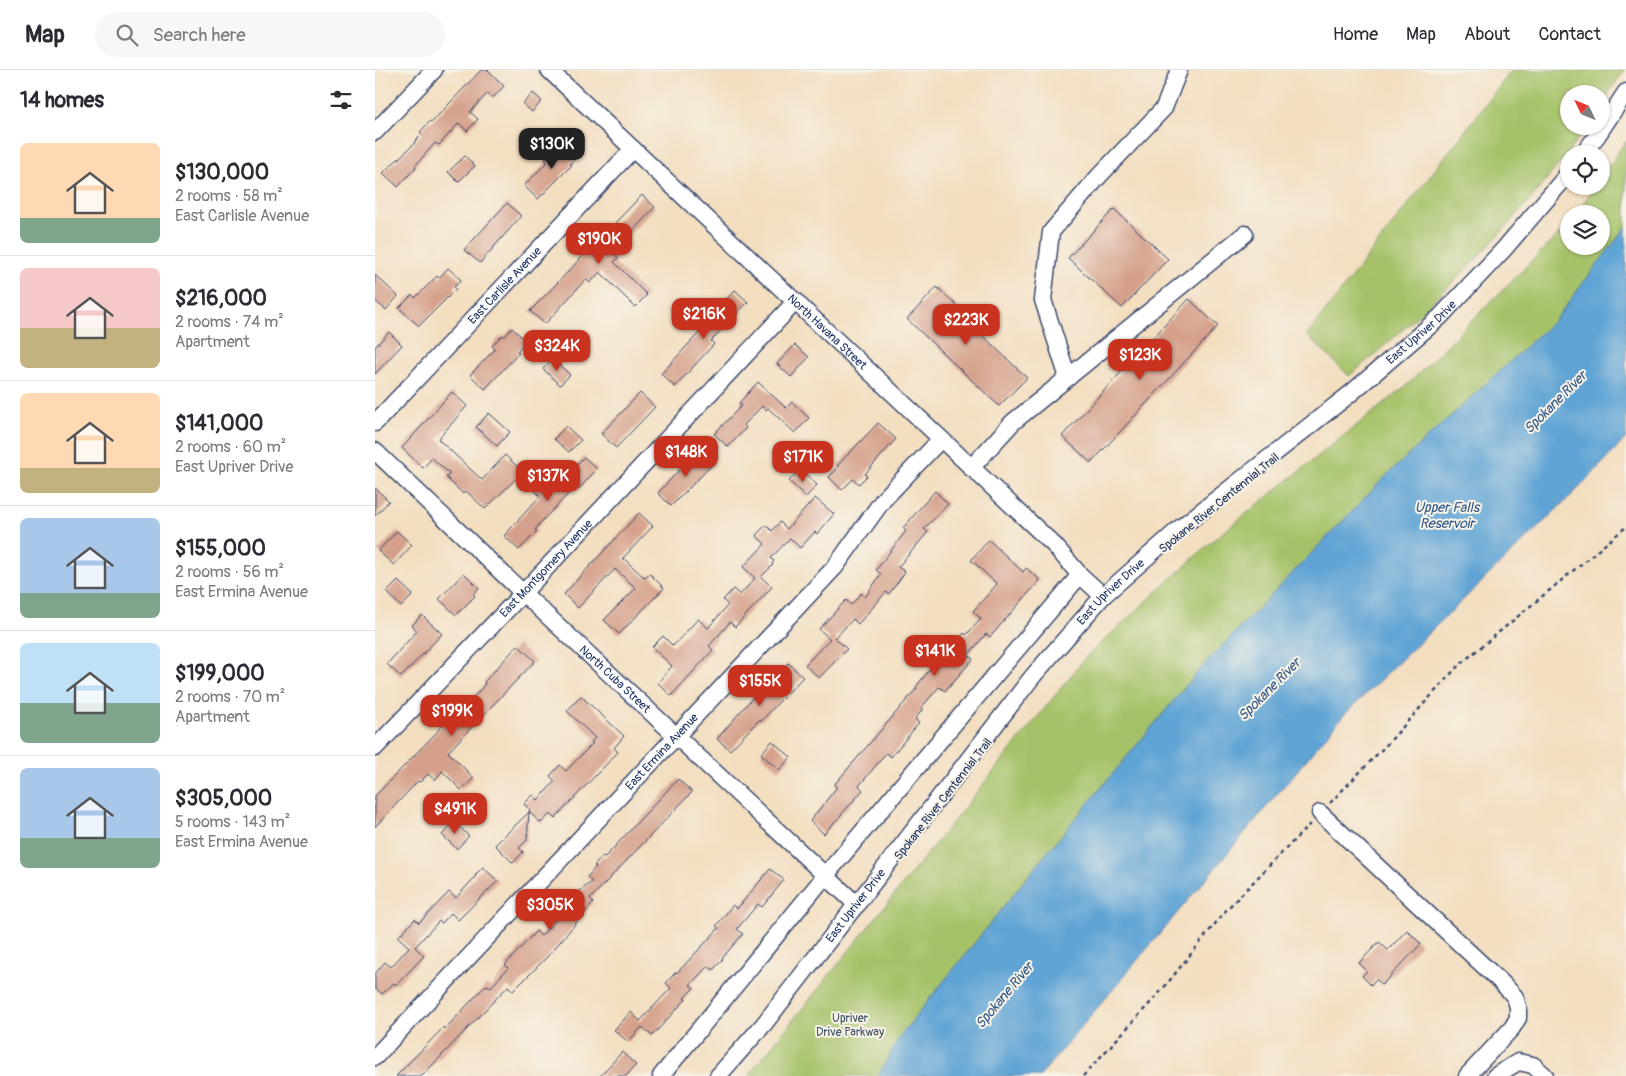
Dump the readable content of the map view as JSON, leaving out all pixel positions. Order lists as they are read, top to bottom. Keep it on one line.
{"streets":{"street":["East Carlisle Avenue","North Havana Street","East Upriver Drive","East Montgomery Avenue","North Cuba Street","East Ermina Avenue"]},"crossings":[["East Carlisle Avenue","North Havana Street"],["North Havana Street","East Upriver Drive"],["North Havana Street","East Montgomery Avenue"],["North Havana Street","East Ermina Avenue"],["East Upriver Drive","North Cuba Street"],["East Montgomery Avenue","North Cuba Street"],["North Cuba Street","East Ermina Avenue"]],"water":["Spokane River","Upper Falls Reservoir"],"parks":["Upriver Drive Parkway"],"north":"top left","page":{"header":"Map","search":"Search here","nav":["Home","Map","About","Contact"],"heading":"14 homes","price":["$130K","$190K","$216K","$223K","$324K","$123K","$148K","$171K","$137K","$141K","$155K","$199K","$491K","$305K"],"list":[{"name":"$130,000","note":"2 rooms · 58 m² · East Carlisle Avenue"},{"name":"$216,000","note":"2 rooms · 74 m² · Apartment"},{"name":"$141,000","note":"2 rooms · 60 m² · East Upriver Drive"},{"name":"$155,000","note":"2 rooms · 56 m² · East Ermina Avenue"},{"name":"$199,000","note":"2 rooms · 70 m² · Apartment"},{"name":"$305,000","note":"5 rooms · 143 m² · East Ermina Avenue"}]}}
